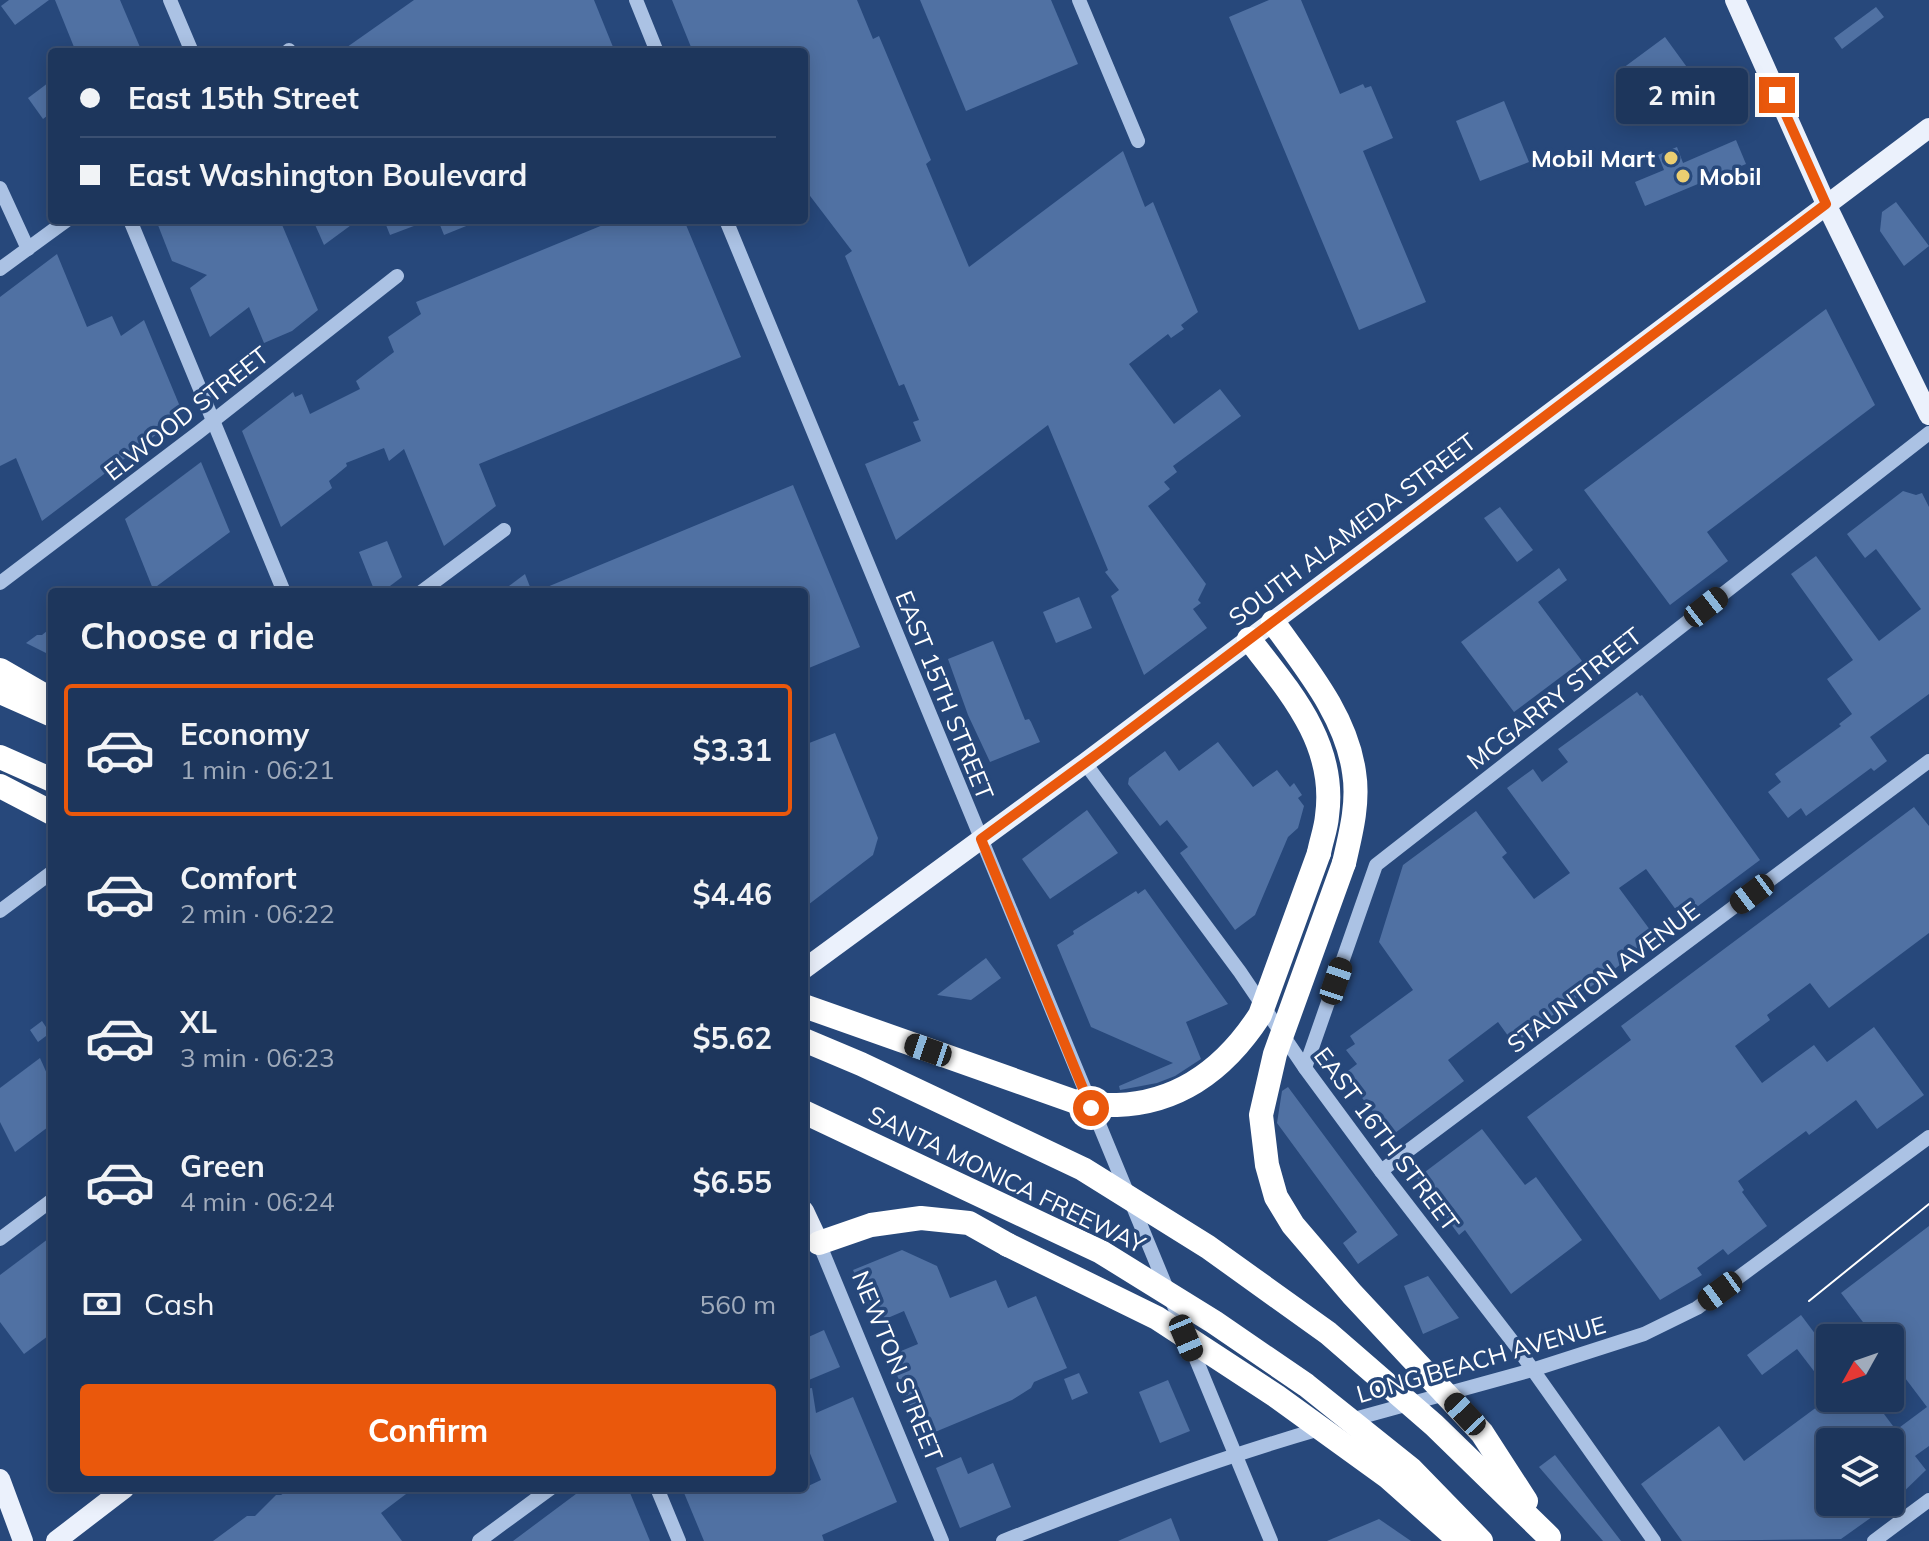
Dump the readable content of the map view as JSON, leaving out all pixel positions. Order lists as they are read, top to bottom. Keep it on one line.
{"streets":{"highway":["SANTA MONICA FREEWAY"],"main road":["SOUTH ALAMEDA STREET","NEWTON STREET"],"street":["ELWOOD STREET","EAST 15TH STREET","MCGARRY STREET","STAUNTON AVENUE","EAST 16TH STREET","LONG BEACH AVENUE"]},"crossings":[["SOUTH ALAMEDA STREET","EAST 15TH STREET"],["SOUTH ALAMEDA STREET","EAST 16TH STREET"],["EAST 15TH STREET","LONG BEACH AVENUE"],["MCGARRY STREET","EAST 16TH STREET"],["STAUNTON AVENUE","EAST 16TH STREET"],["EAST 16TH STREET","LONG BEACH AVENUE"]],"places":["Mobil Mart","Mobil"],"north":"bottom left","page":{"banner":["East 15th Street","East Washington Boulevard"],"bubble":"2 min","heading":"Choose a ride","list":[{"name":"Economy","note":"1 min · 06:21","value":"$3.31"},{"name":"Comfort","note":"2 min · 06:22","value":"$4.46"},{"name":"XL","note":"3 min · 06:23","value":"$5.62"},{"name":"Green","note":"4 min · 06:24","value":"$6.55"}],"pay":["Cash","560 m"],"buttons":"Confirm"}}
